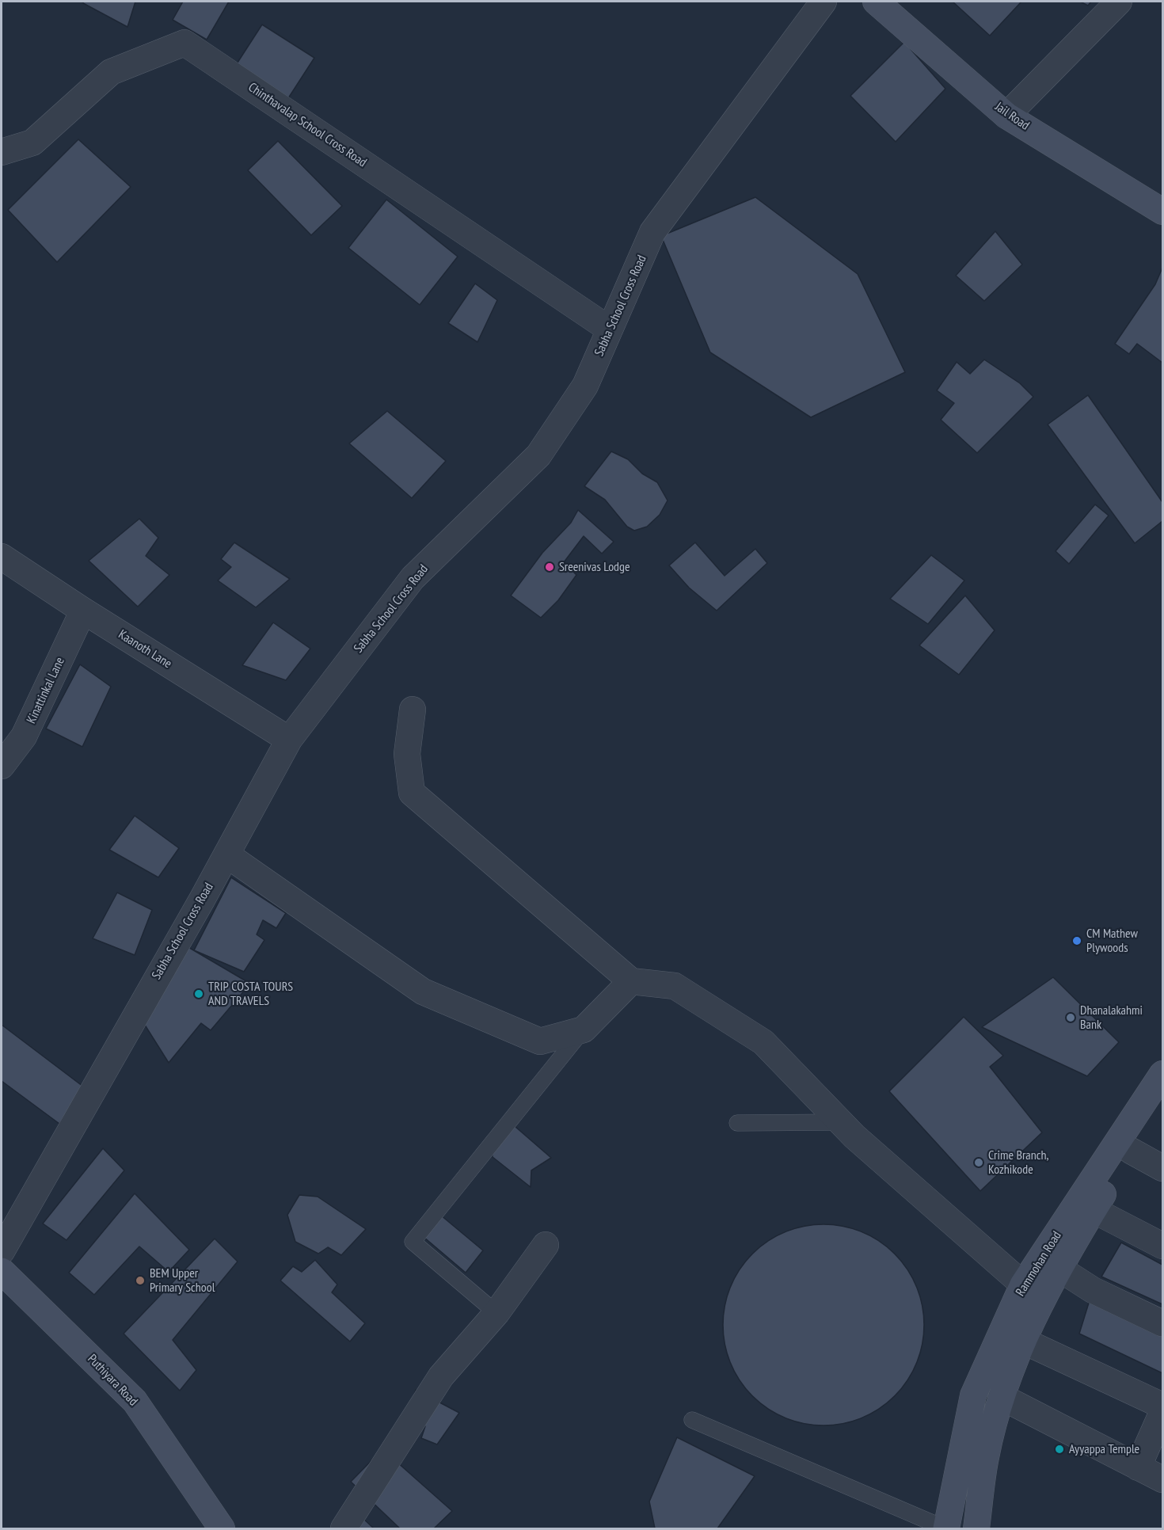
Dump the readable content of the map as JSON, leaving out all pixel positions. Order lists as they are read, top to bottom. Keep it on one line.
{"streets":{"main road":["Jail Road","Rammohan Road","Puthiyara Road"],"street":["Chinthavalap School Cross Road","Sabha School Cross Road","Kaanoth Lane","Kinattinkal Lane"]},"crossings":[["Chinthavalap School Cross Road","Sabha School Cross Road"],["Sabha School Cross Road","Kaanoth Lane"],["Kaanoth Lane","Kinattinkal Lane"]],"places":["Sreenivas Lodge","CM Mathew Plywoods","TRIP COSTA TOURS AND TRAVELS","Dhanalakahmi Bank","Crime Branch, Kozhikode","BEM Upper Primary School","Ayyappa Temple"]}
